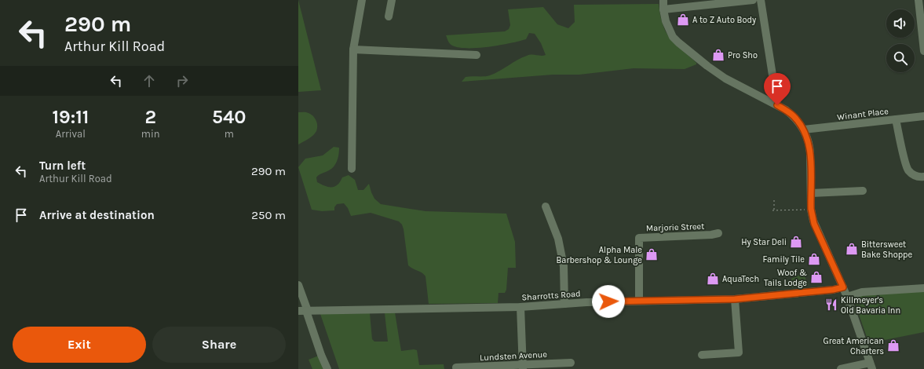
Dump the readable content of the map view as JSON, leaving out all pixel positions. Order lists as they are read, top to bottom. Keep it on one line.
{"streets":{"street":["Winant Place","Marjorie Street","Sharrotts Road","Lundsten Avenue"]},"crossings":[["Marjorie Street","Sharrotts Road"]],"places":{"shop":["A to Z Auto Body","Pro Sho","Hy Star Deli","Bittersweet Bake Shoppe","Alpha Male Barbershop & Lounge","Family Tile","Woof & Tails Lodge","AquaTech","Great American Charters"],"restaurant":["Killmeyer's Old Bavaria Inn"]},"page":{"turn":["290 m","Arthur Kill Road"],"eta":["19:11","Arrival","2","min","540","m"],"list":[{"name":"Turn left","note":"Arthur Kill Road","value":"290 m"},{"name":"Arrive at destination","value":"250 m"}],"buttons":["Exit","Share"]}}
